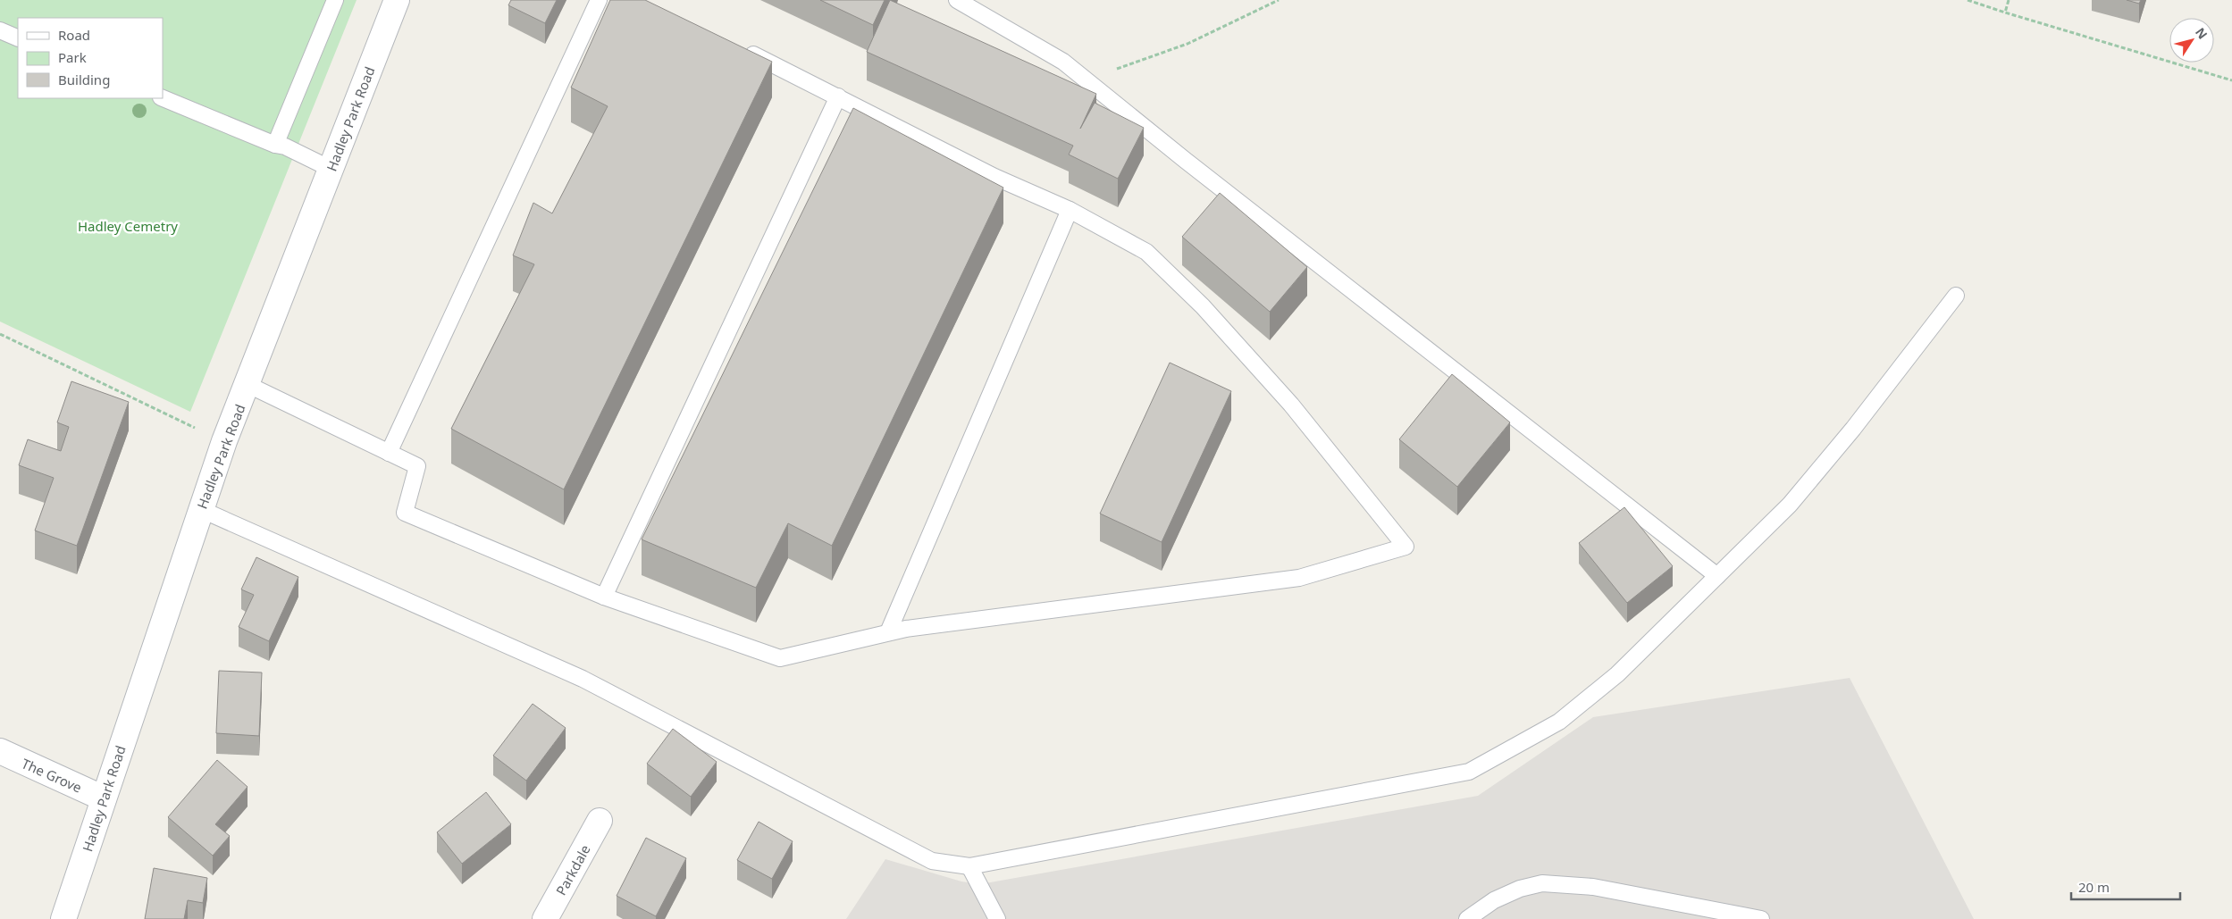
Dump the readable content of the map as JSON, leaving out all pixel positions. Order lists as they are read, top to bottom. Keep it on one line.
{"streets":{"street":["Hadley Park Road","The Grove","Parkdale"]},"crossings":[["Hadley Park Road","The Grove"]],"parks":["Hadley Cemetry"],"legend":["Road","Park","Building"],"scale_bar":"20 m","north":"top right"}
